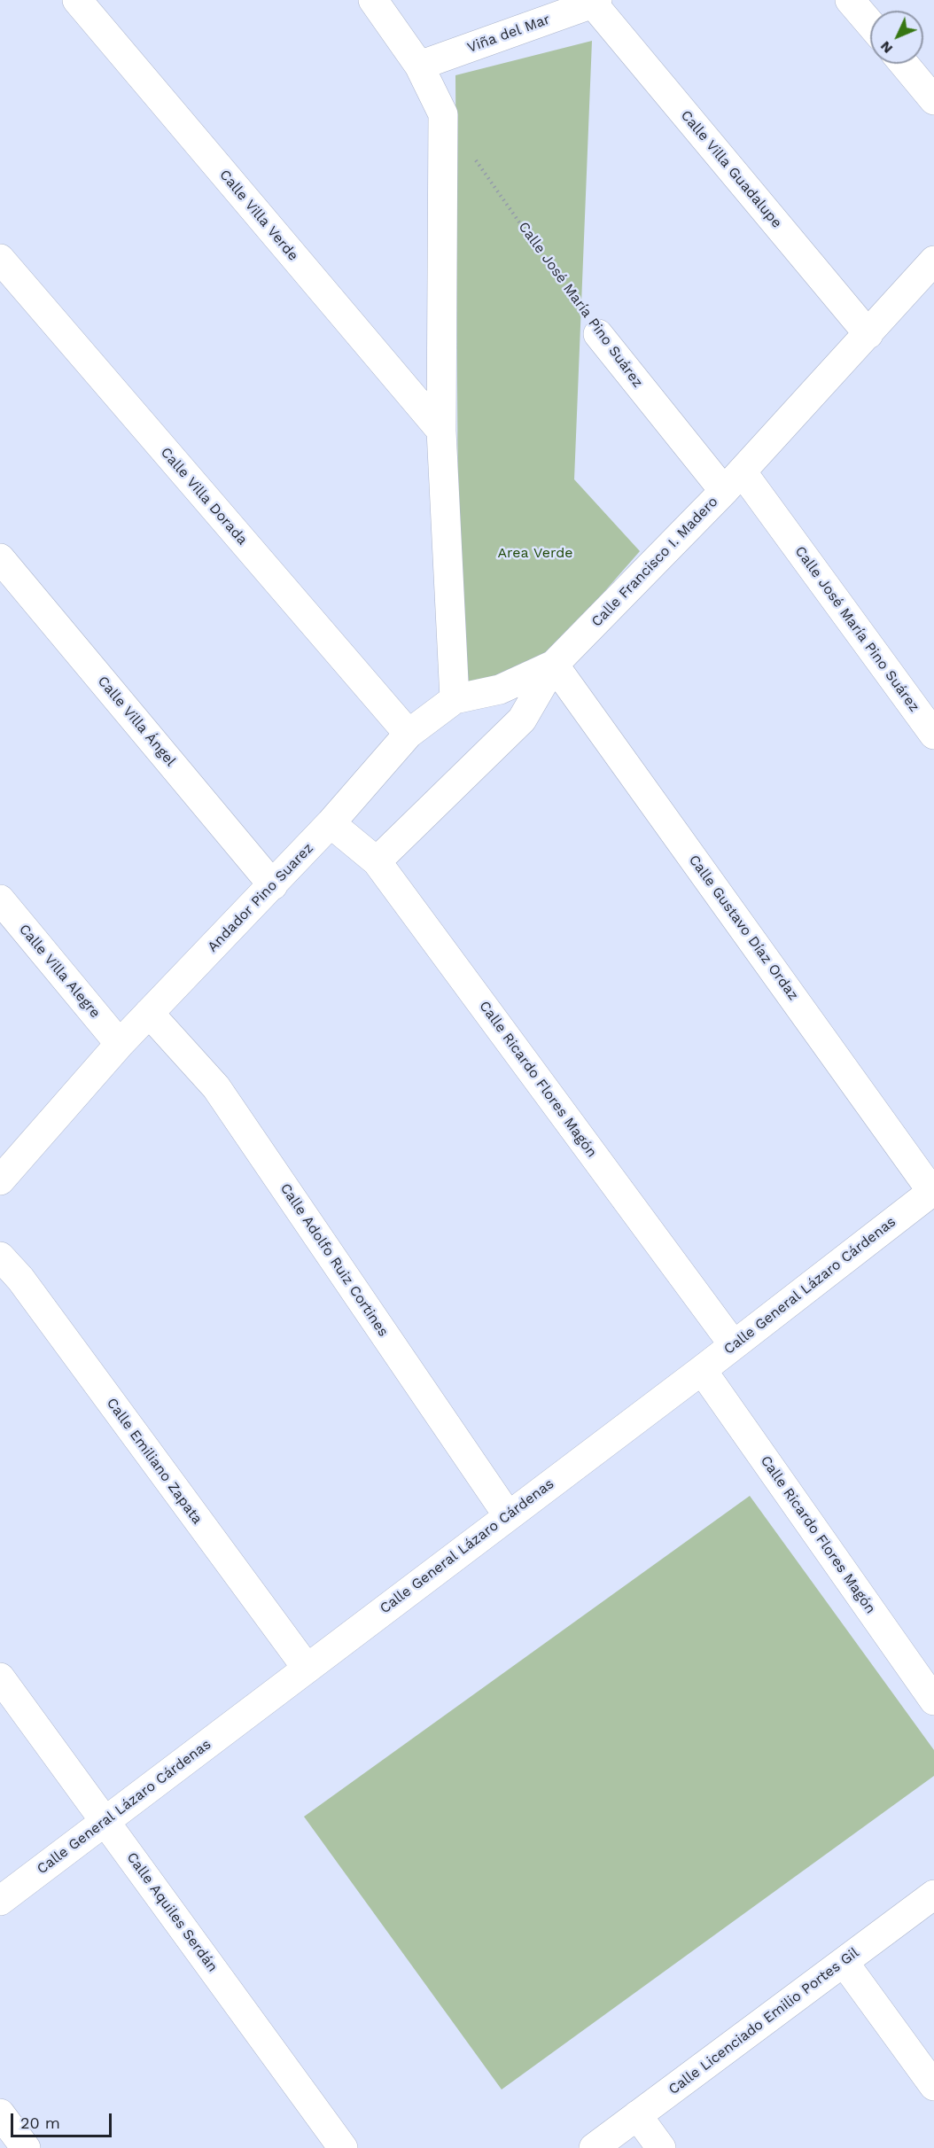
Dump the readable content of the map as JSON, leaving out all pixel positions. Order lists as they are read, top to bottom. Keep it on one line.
{"streets":{"street":["Viña del Mar","Calle Villa Guadalupe","Calle Villa Verde","Calle José María Pino Suárez","Calle Villa Dorada","Calle Francisco I. Madero","Calle Villa Ángel","Andador Pino Suarez","Calle Gustavo Díaz Ordaz","Calle Villa Alegre","Calle Ricardo Flores Magón","Calle Adolfo Ruiz Cortines","Calle General Lázaro Cárdenas","Calle Emiliano Zapata","Calle Aquiles Serdán","Calle Licenciado Emilio Portes Gil"]},"crossings":[["Viña del Mar","Calle Villa Guadalupe"],["Calle Villa Guadalupe","Calle Francisco I. Madero"],["Calle José María Pino Suárez","Calle Francisco I. Madero"],["Calle Villa Dorada","Andador Pino Suarez"],["Calle Francisco I. Madero","Andador Pino Suarez"],["Calle Francisco I. Madero","Calle Gustavo Díaz Ordaz"],["Calle Francisco I. Madero","Calle Ricardo Flores Magón"],["Calle Villa Ángel","Andador Pino Suarez"],["Andador Pino Suarez","Calle Gustavo Díaz Ordaz"],["Andador Pino Suarez","Calle Villa Alegre"],["Andador Pino Suarez","Calle Ricardo Flores Magón"],["Andador Pino Suarez","Calle Adolfo Ruiz Cortines"],["Calle Gustavo Díaz Ordaz","Calle General Lázaro Cárdenas"],["Calle Ricardo Flores Magón","Calle General Lázaro Cárdenas"],["Calle Adolfo Ruiz Cortines","Calle General Lázaro Cárdenas"],["Calle General Lázaro Cárdenas","Calle Emiliano Zapata"],["Calle General Lázaro Cárdenas","Calle Aquiles Serdán"]],"parks":["Area Verde"],"scale_bar":"20 m","north":"bottom left"}
